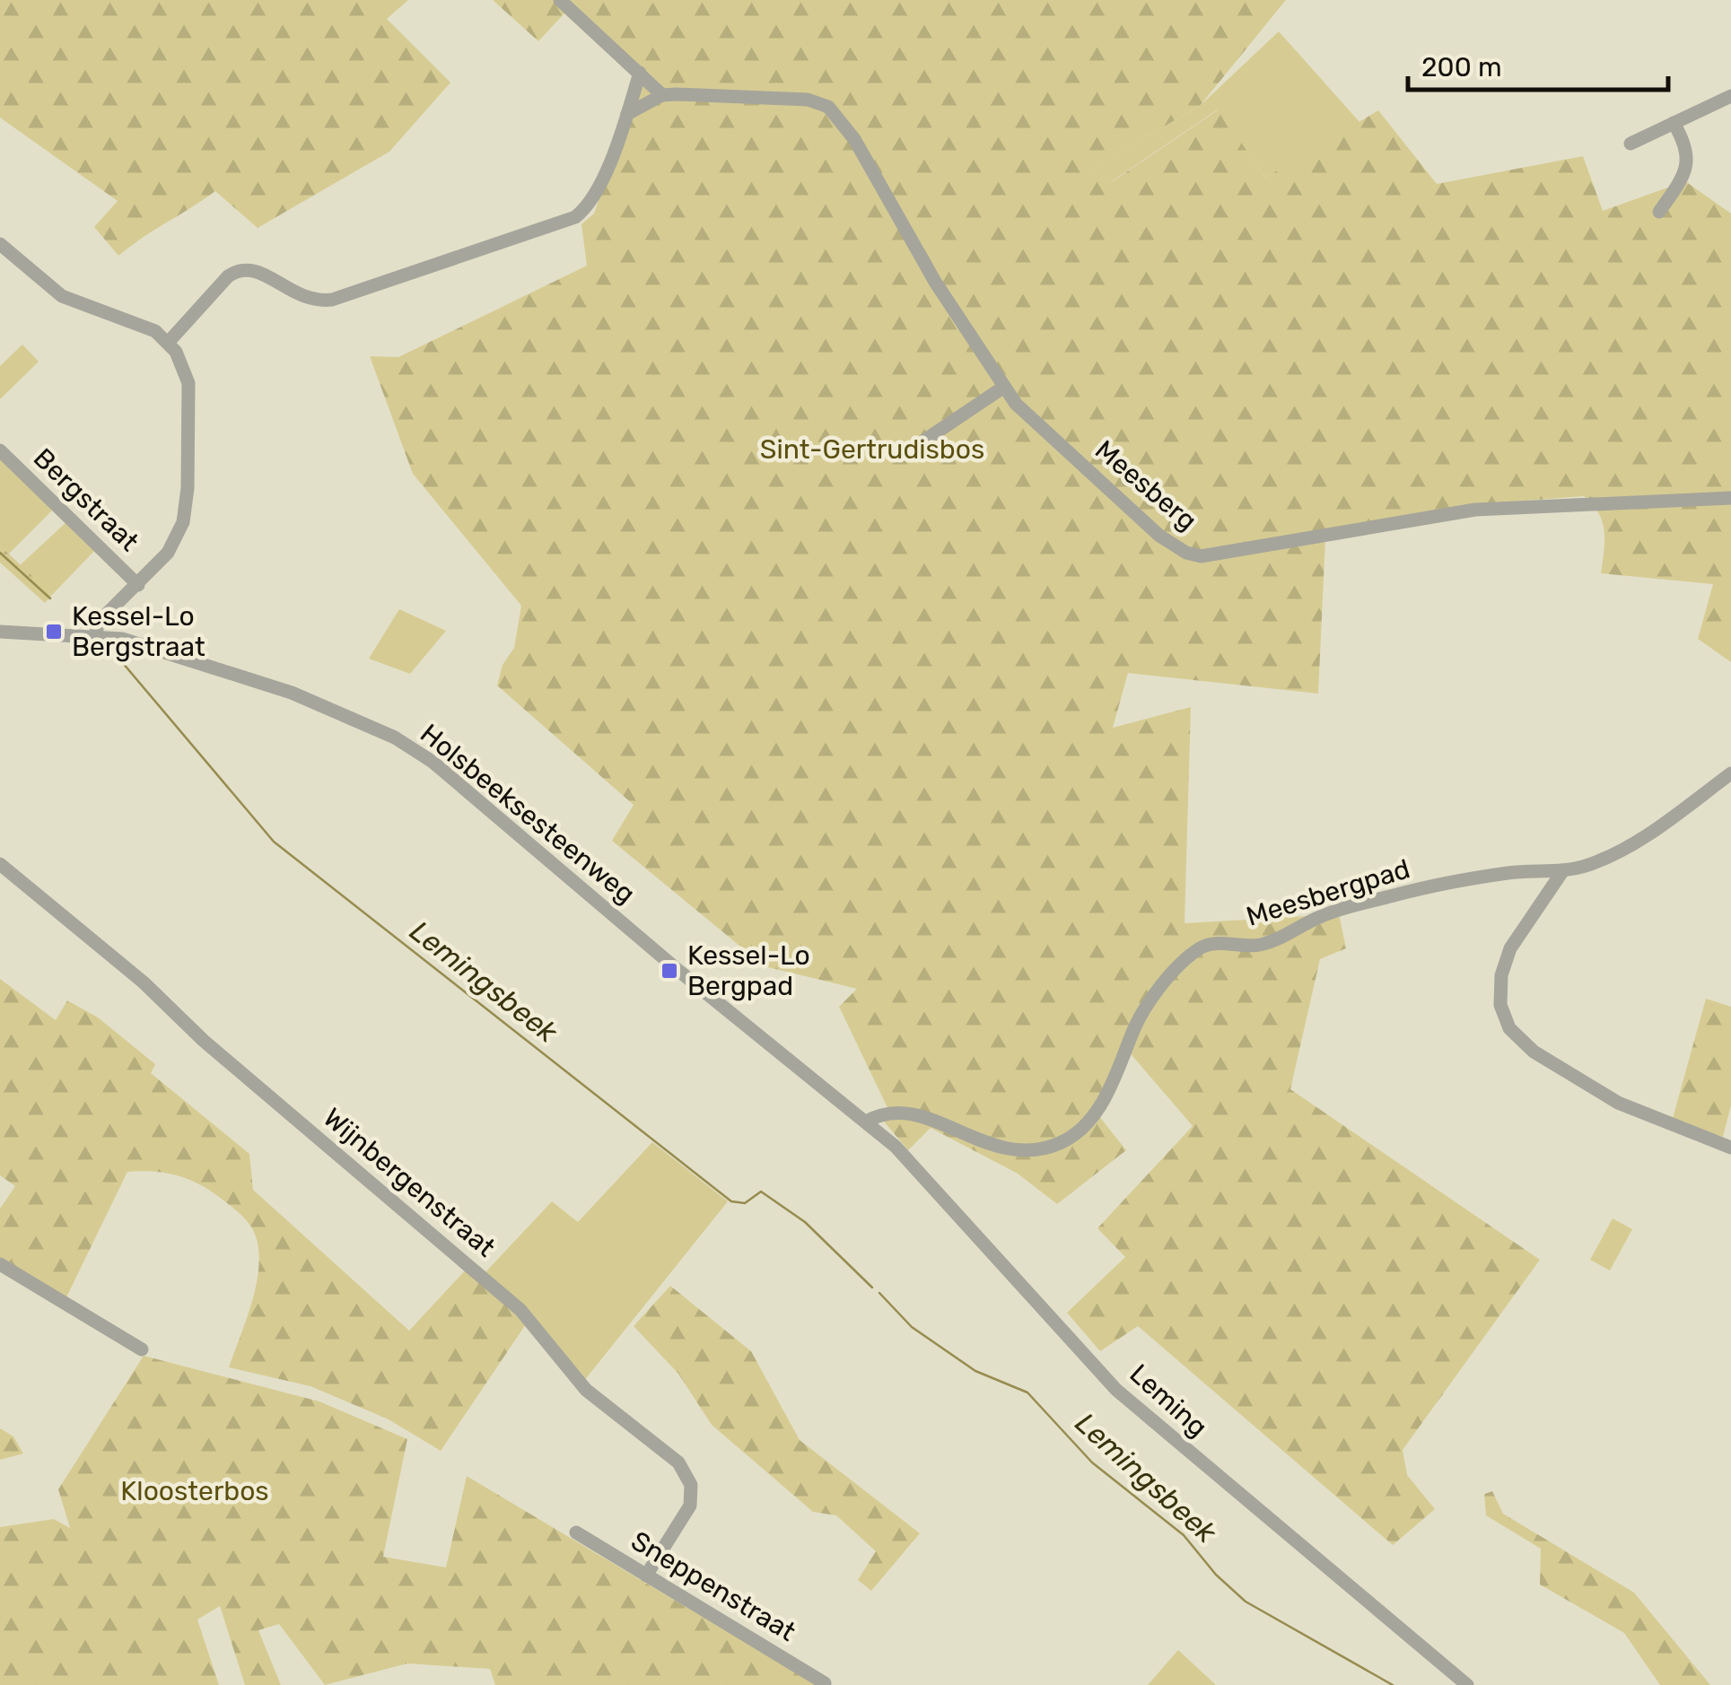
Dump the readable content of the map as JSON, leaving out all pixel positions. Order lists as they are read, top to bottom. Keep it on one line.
{"streets":{"street":["Meesberg","Bergstraat","Holsbeeksesteenweg","Meesbergpad","Wijnbergenstraat","Leming","Sneppenstraat"]},"crossings":[["Bergstraat","Holsbeeksesteenweg"],["Holsbeeksesteenweg","Meesbergpad"],["Holsbeeksesteenweg","Leming"],["Meesbergpad","Leming"],["Wijnbergenstraat","Sneppenstraat"]],"water":["Lemingsbeek"],"parks":["Sint-Gertrudisbos","Kloosterbos"],"places":{"transit":["Kessel-Lo Bergstraat","Kessel-Lo Bergpad"]},"scale_bar":"200 m"}
